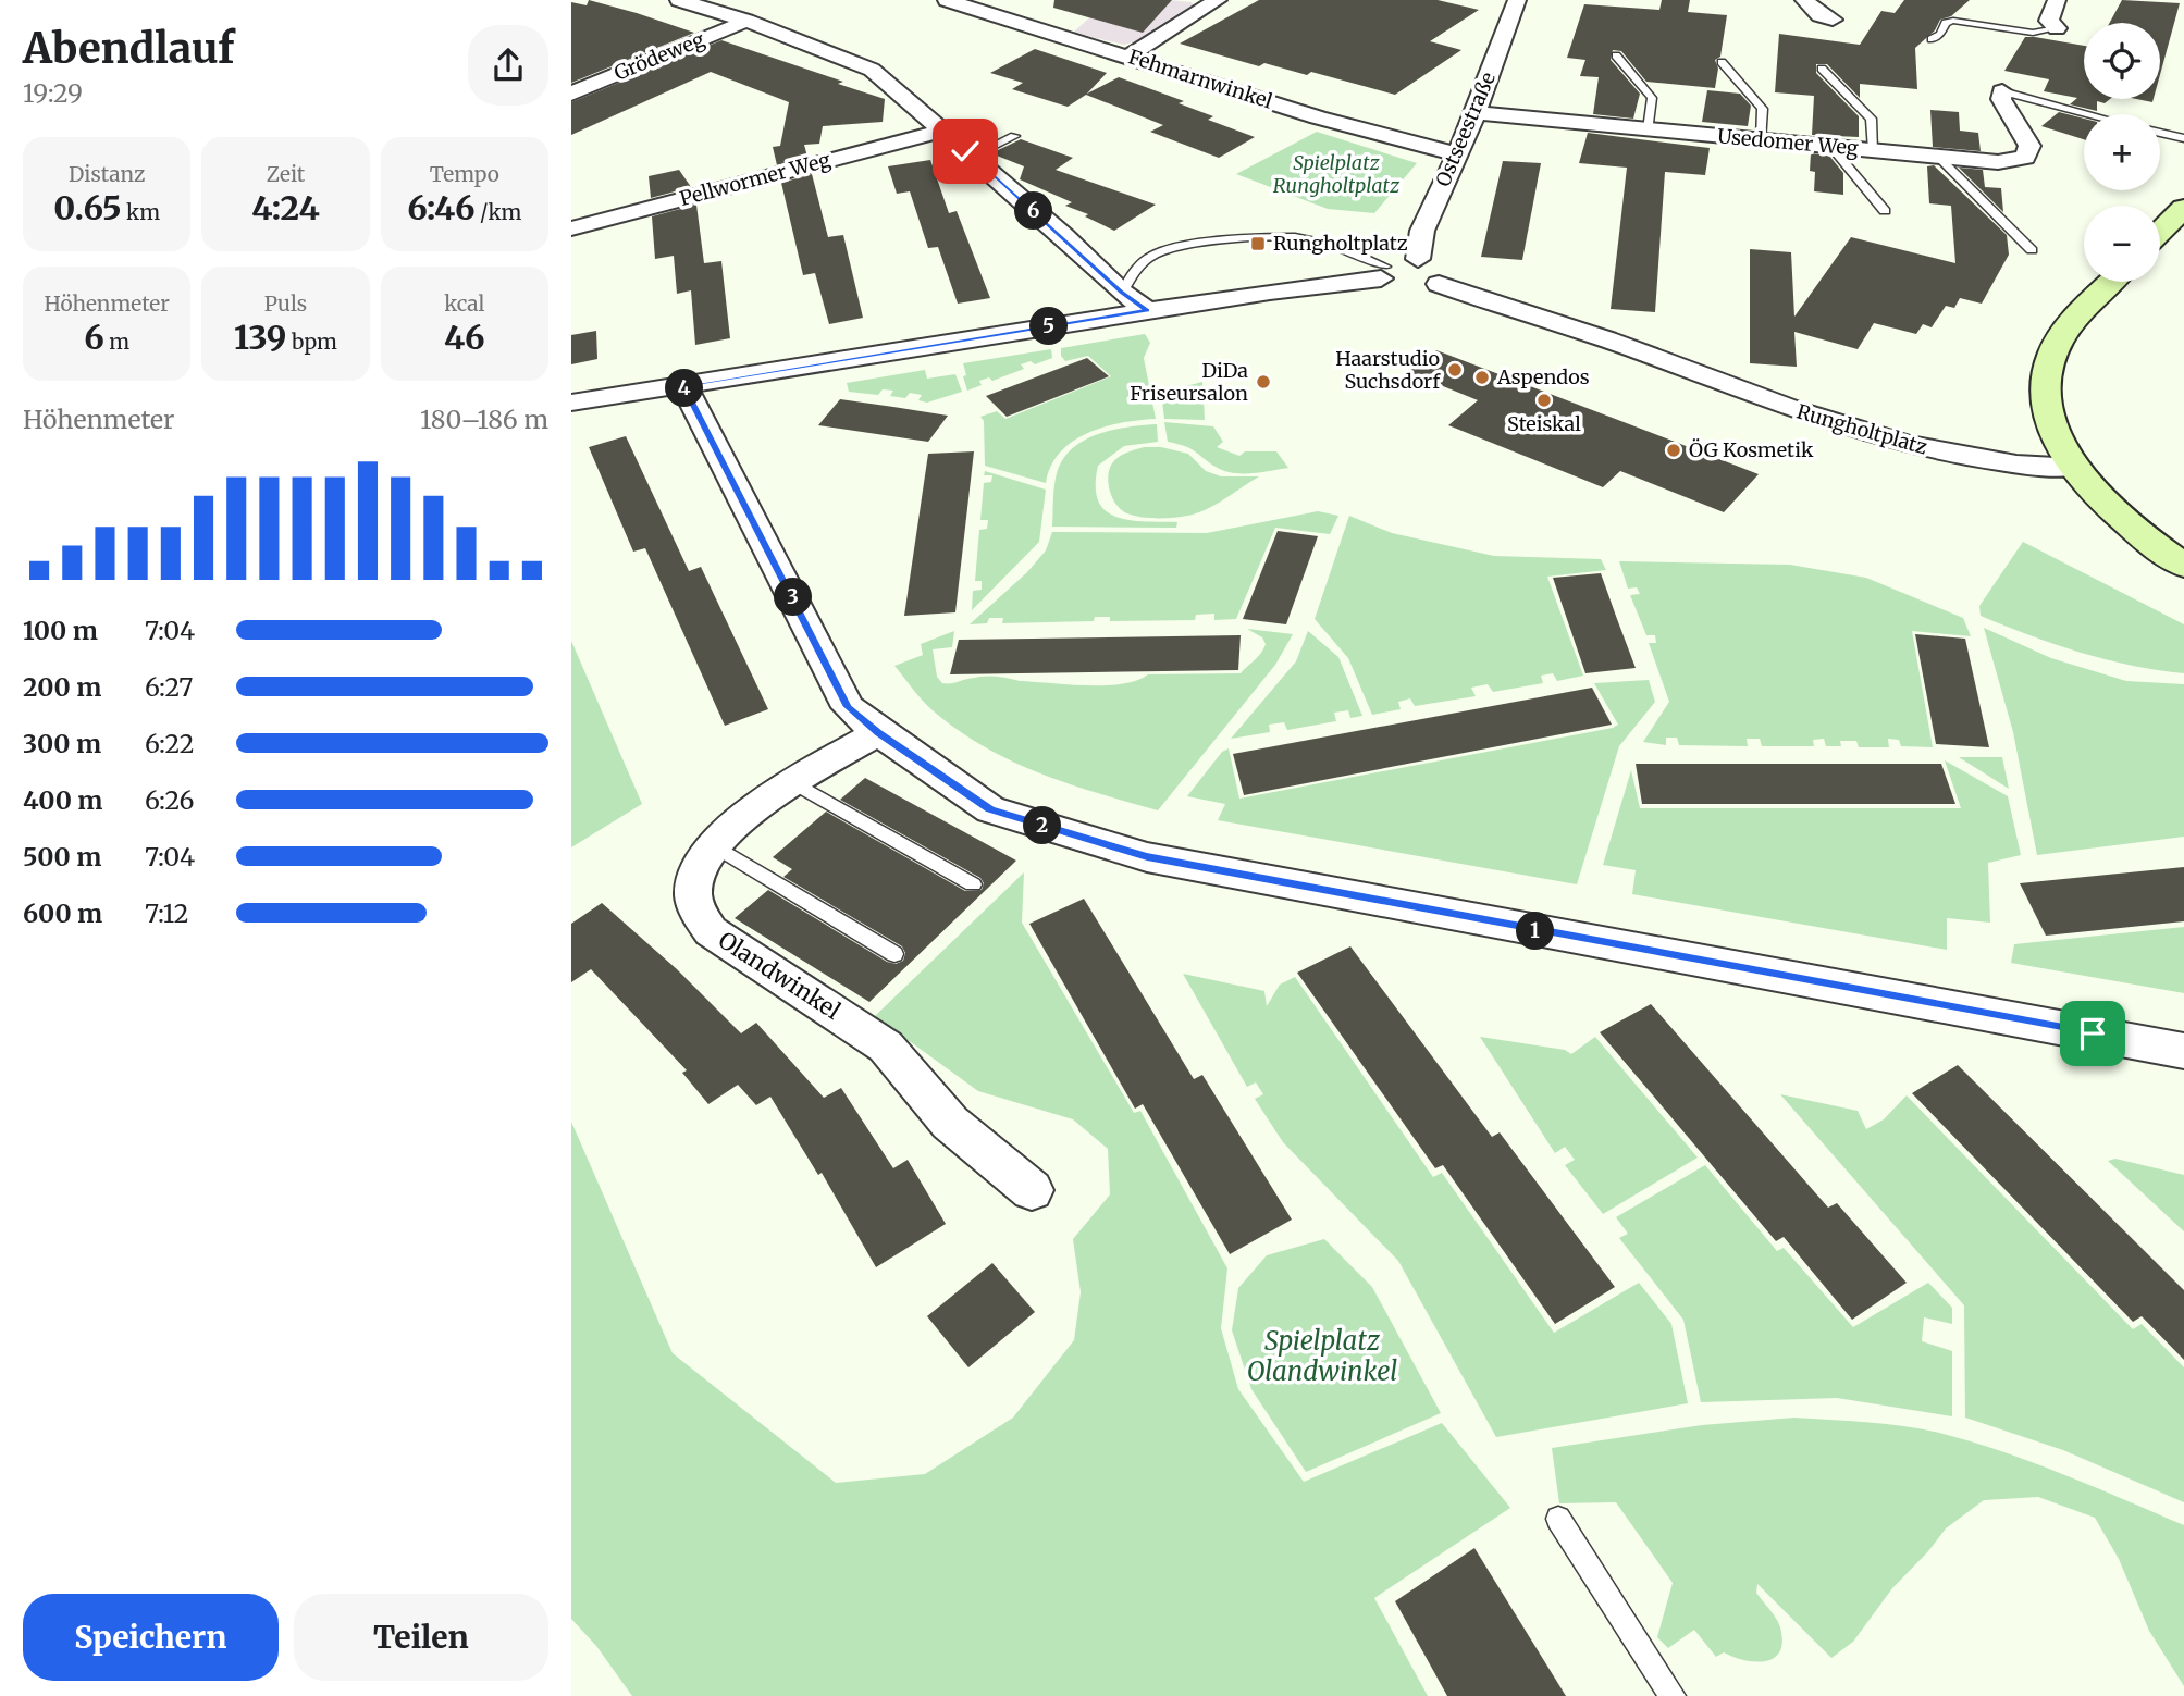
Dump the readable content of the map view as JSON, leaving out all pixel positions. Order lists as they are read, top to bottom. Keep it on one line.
{"streets":{"street":["Grödeweg","Fehmarnwinkel","Ostseestraße","Usedomer Weg","Pellwormer Weg","Rungholtplatz","Olandwinkel"]},"crossings":[["Fehmarnwinkel","Ostseestraße"],["Ostseestraße","Usedomer Weg"],["Ostseestraße","Rungholtplatz"]],"parks":["Spielplatz Rungholtplatz","Spielplatz Olandwinkel"],"places":{"transit":["Rungholtplatz"],"other":["Haarstudio Suchsdorf","Aspendos","DiDa Friseursalon","Steiskal","ÖG Kosmetik"]},"page":{"heading":["Abendlauf","19:29"],"map_buttons":["+","−"],"stats":[["Distanz","0.65 km"],["Zeit","4:24"],["Tempo","6:46 /km"],["Höhenmeter","6 m"],["Puls","139 bpm"],["kcal","46"]],"pins":["6","5","4","3","2","1"],"chart":["Höhenmeter","180–186 m"],"list":[{"name":"100 m","note":"7:04"},{"name":"200 m","note":"6:27"},{"name":"300 m","note":"6:22"},{"name":"400 m","note":"6:26"},{"name":"500 m","note":"7:04"},{"name":"600 m","note":"7:12"}],"buttons":["Speichern","Teilen"]}}
